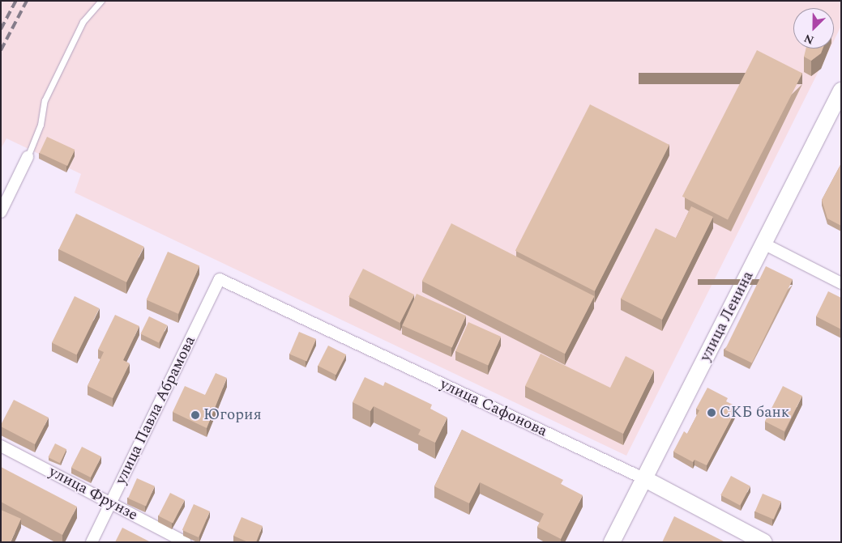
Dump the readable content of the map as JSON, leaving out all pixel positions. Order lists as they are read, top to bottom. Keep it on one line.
{"streets":{"main road":["улица Ленина","улица Сафонова"],"street":["улица Павла Абрамова","улица Фрунзе"]},"crossings":[["улица Ленина","улица Сафонова"],["улица Сафонова","улица Павла Абрамова"],["улица Павла Абрамова","улица Фрунзе"]],"places":["СКБ банк","Югория"],"north":"bottom left"}
